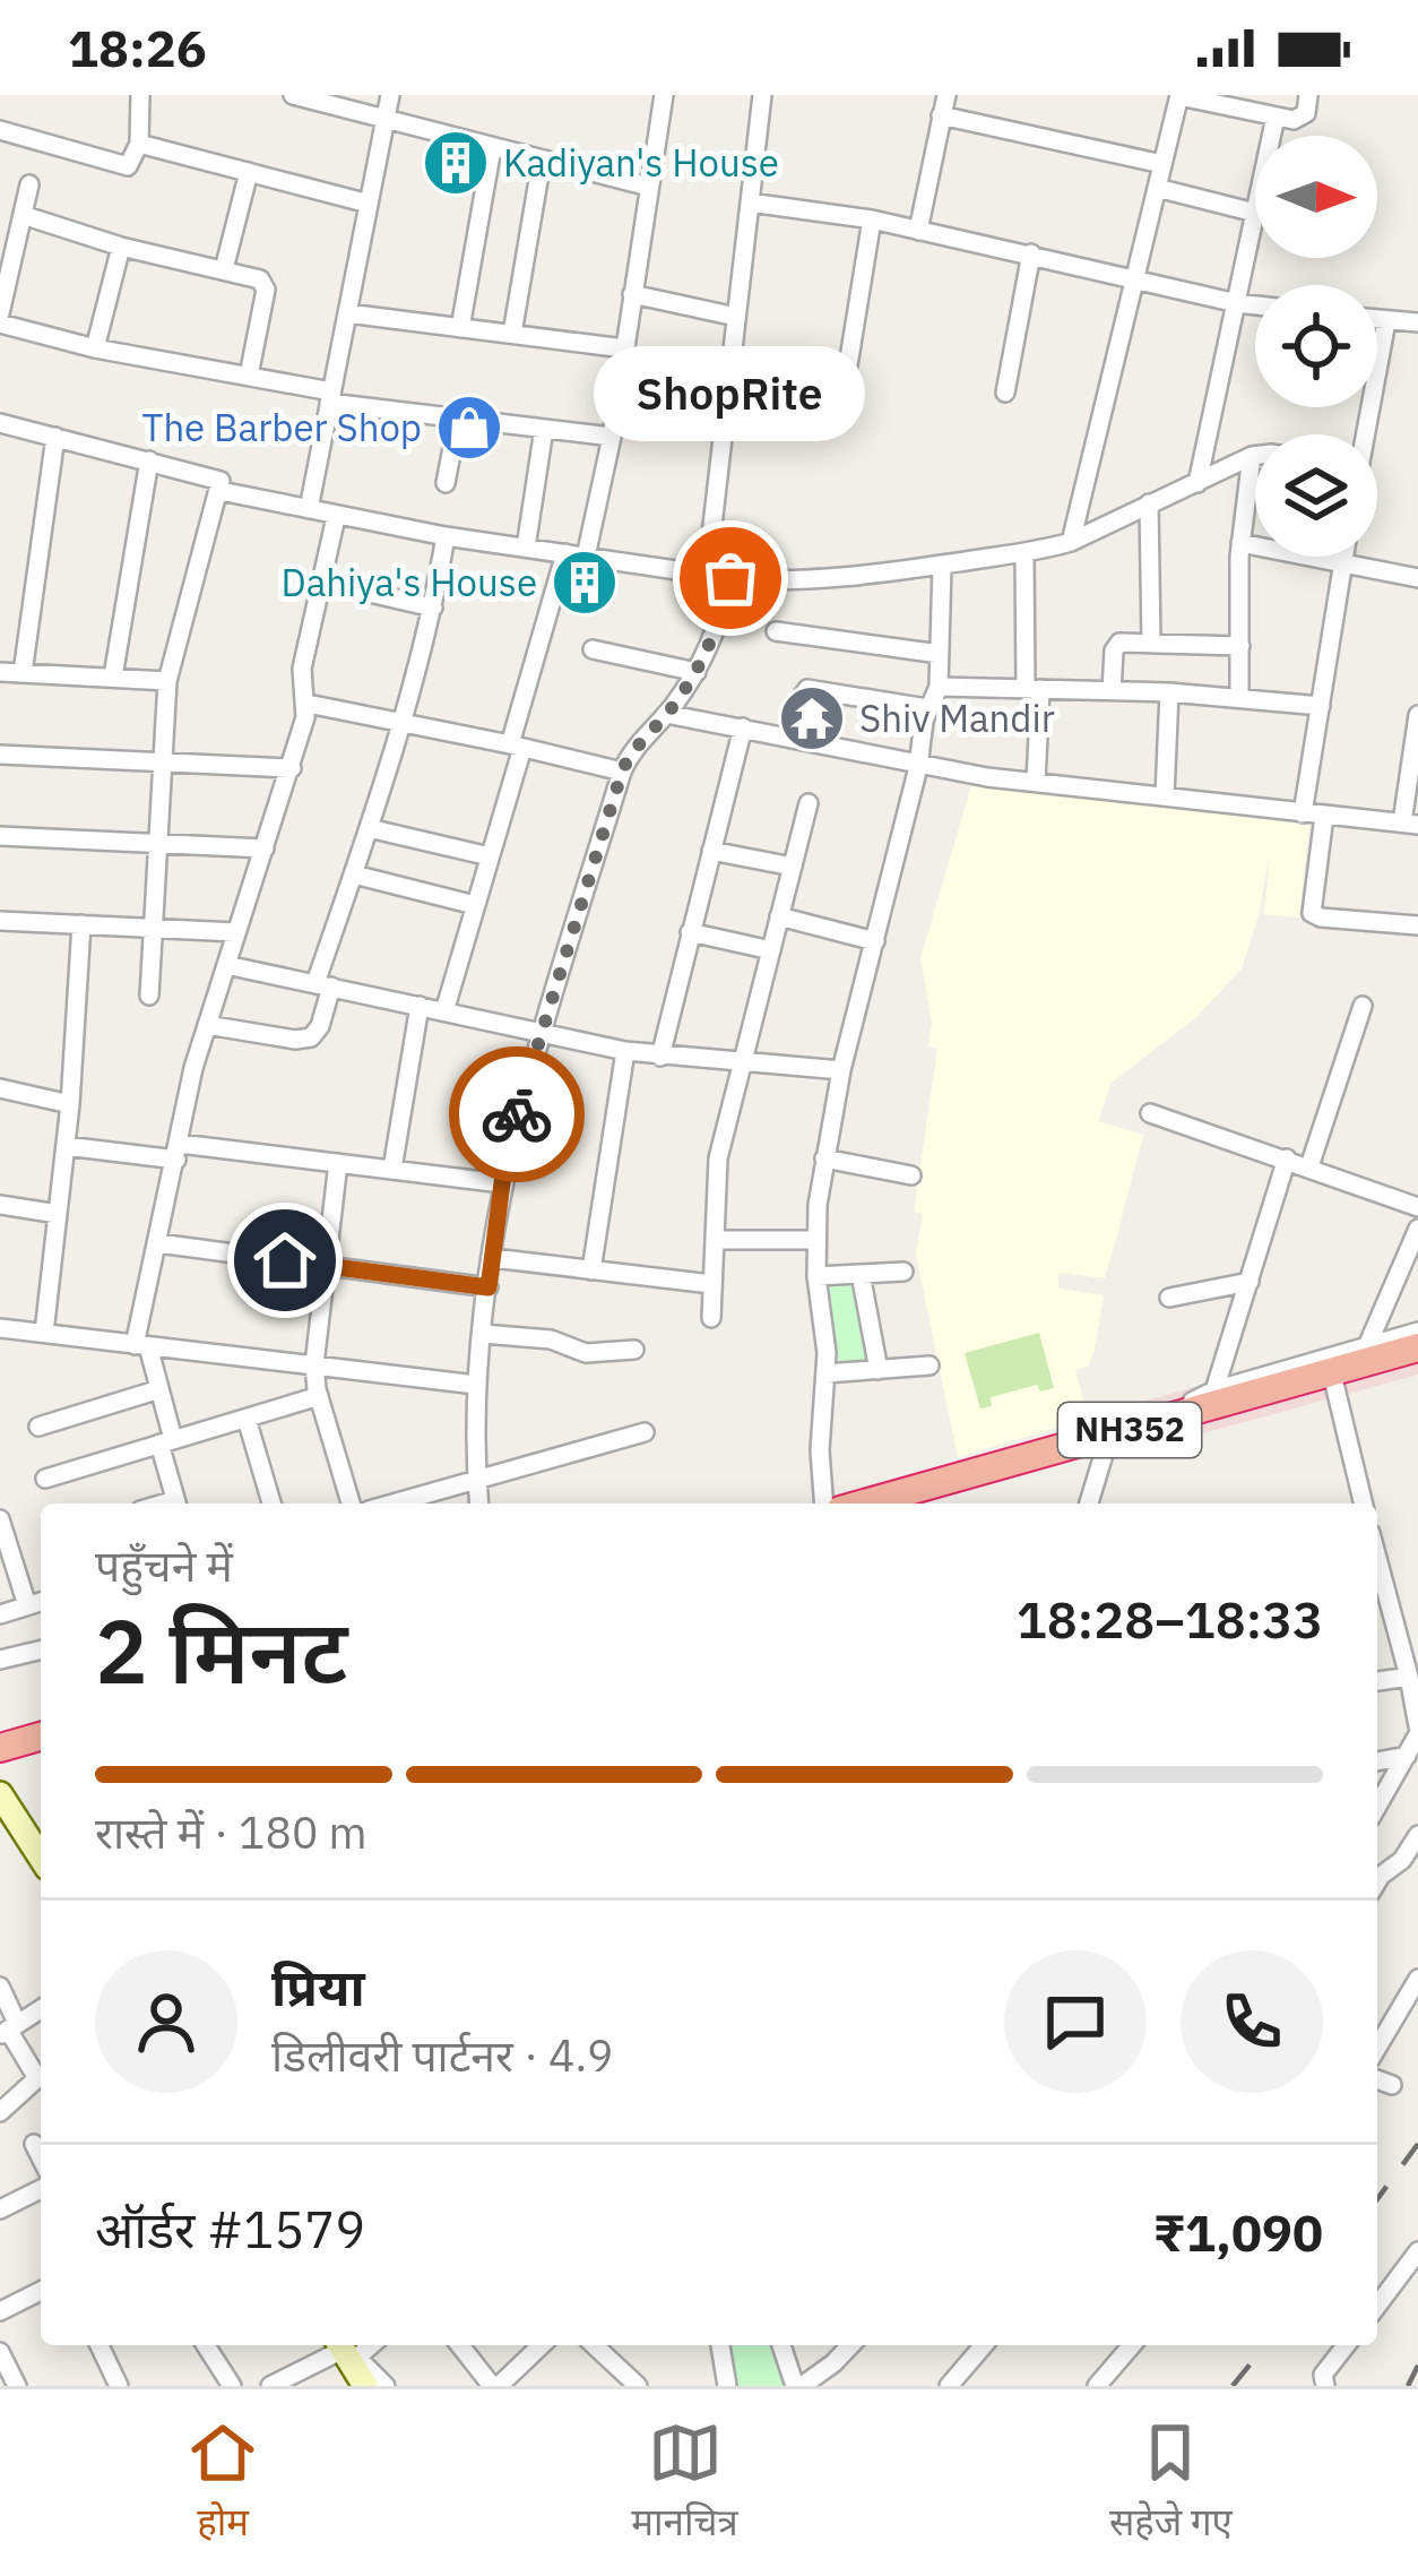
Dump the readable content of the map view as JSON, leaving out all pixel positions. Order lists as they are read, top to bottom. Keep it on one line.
{"streets":{"highway":["NH352"]},"places":{"building":["Kadiyan's House","Dahiya's House"],"shop":["The Barber Shop"],"other":["ShopRite"],"temple":["Shiv Mandir"]},"north":"right","page":{"status":"18:26","bubble":"ShopRite","heading":["2 मिनट","पहुँचने में","18:28–18:33"],"panel":["प्रिया","डिलीवरी पार्टनर · 4.9","ऑर्डर #1579","₹1,090"],"bar":"रास्ते में · 180 m","tabs":["होम","मानचित्र","सहेजे गए"]}}
